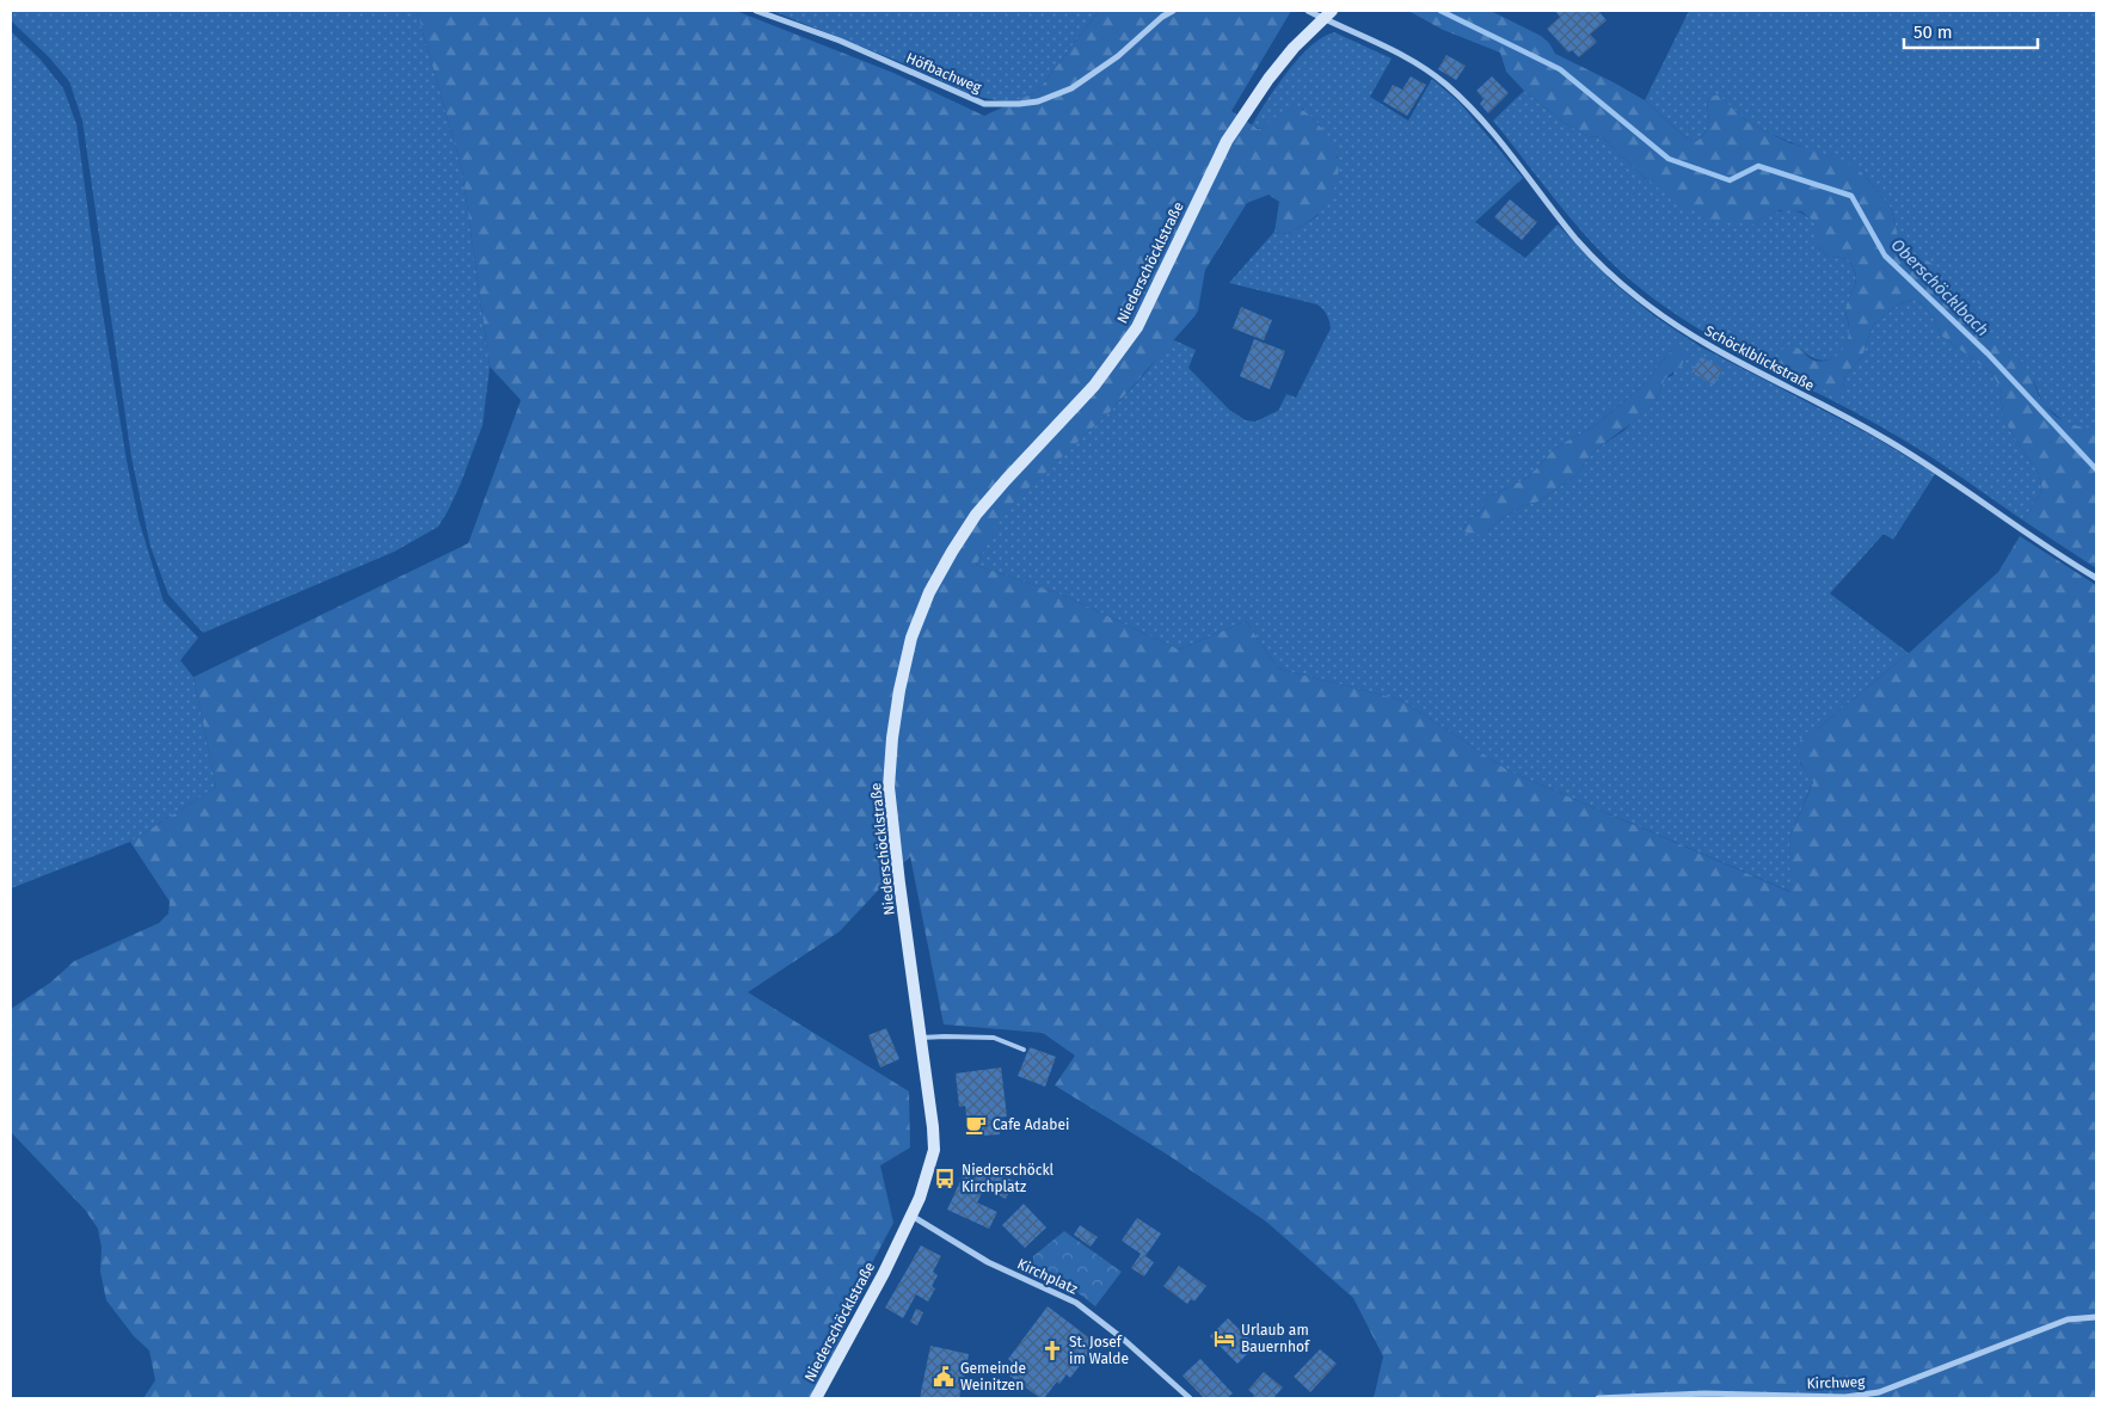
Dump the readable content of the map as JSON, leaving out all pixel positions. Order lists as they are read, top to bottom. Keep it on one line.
{"streets":{"main road":["Niederschöcklstraße"],"street":["Höfbachweg","Schöcklblickstraße","Kirchplatz","Kirchweg"]},"crossings":[["Niederschöcklstraße","Schöcklblickstraße"],["Niederschöcklstraße","Kirchplatz"]],"water":["Oberschöcklbach"],"places":{"cafe":["Cafe Adabei"],"bus stop":["Niederschöckl Kirchplatz"],"hotel":["Urlaub am Bauernhof"],"church":["St. Josef im Walde"],"public building":["Gemeinde Weinitzen"]},"scale_bar":"50 m"}
